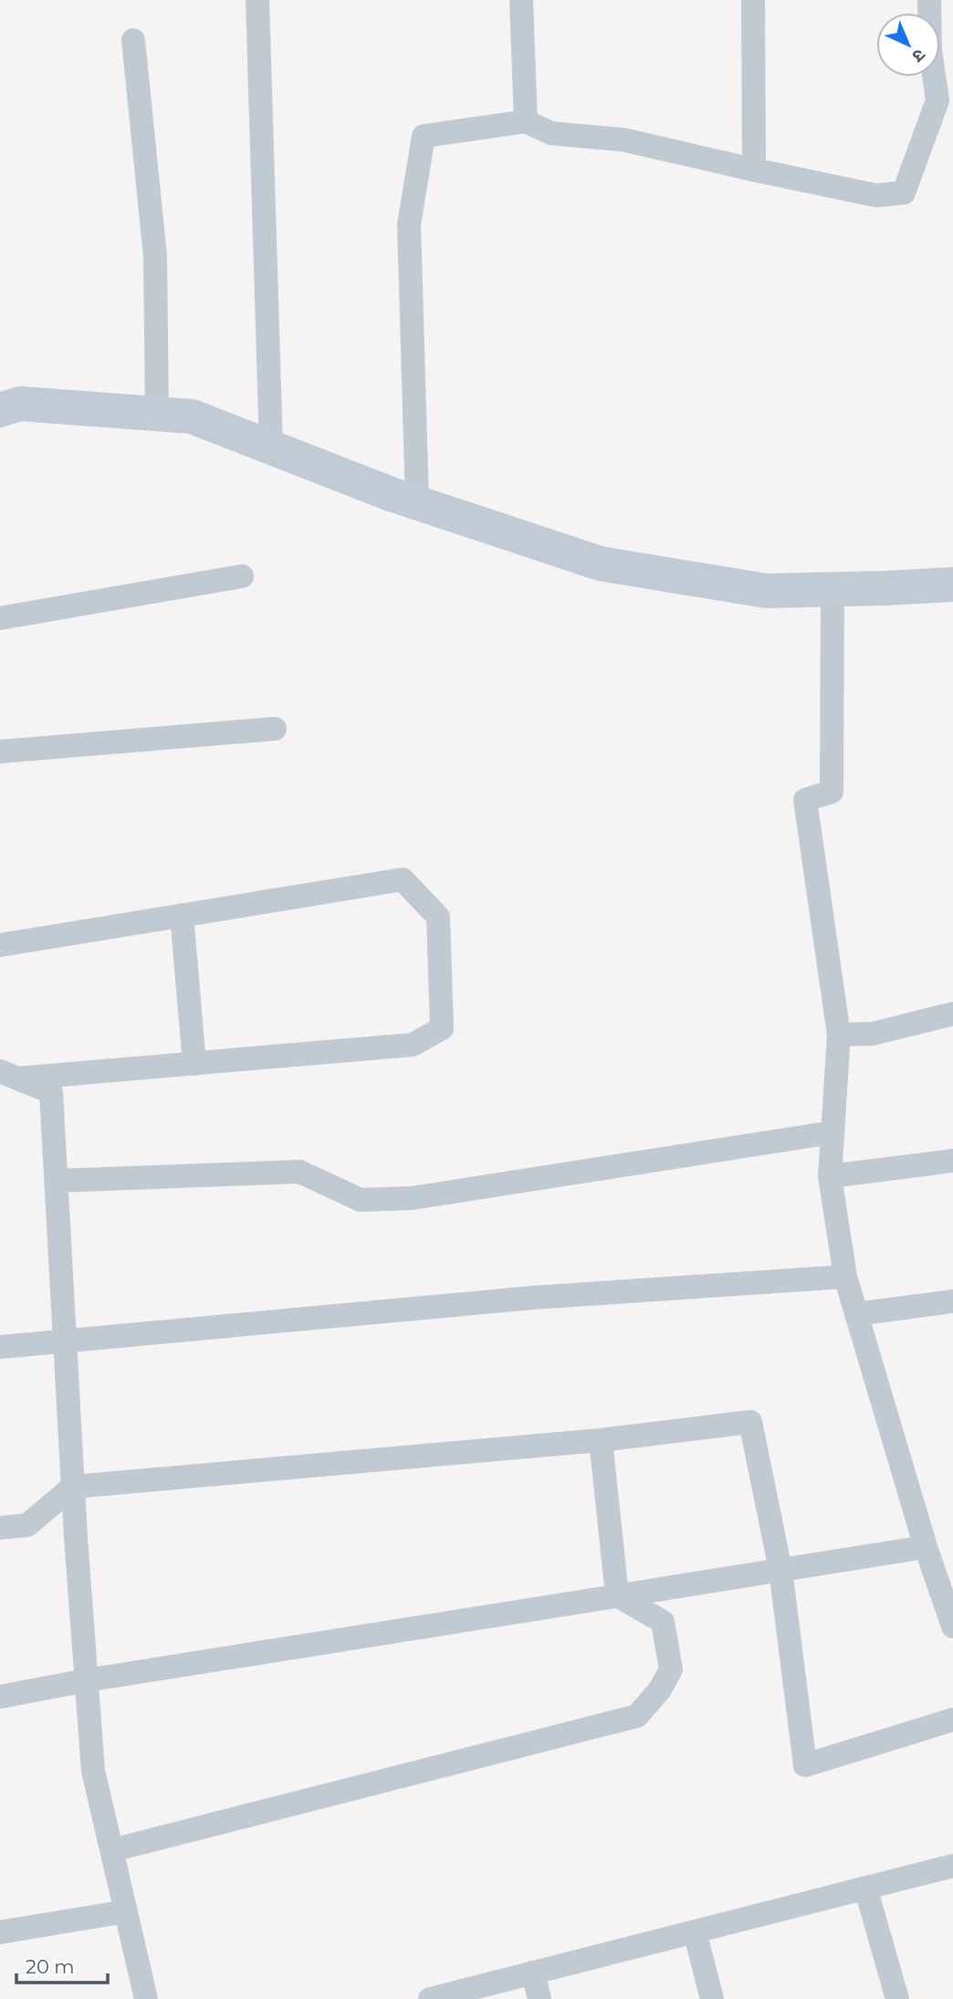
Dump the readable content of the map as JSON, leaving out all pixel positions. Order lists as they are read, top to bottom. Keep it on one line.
{"scale_bar":"20 m","north":"bottom right"}
